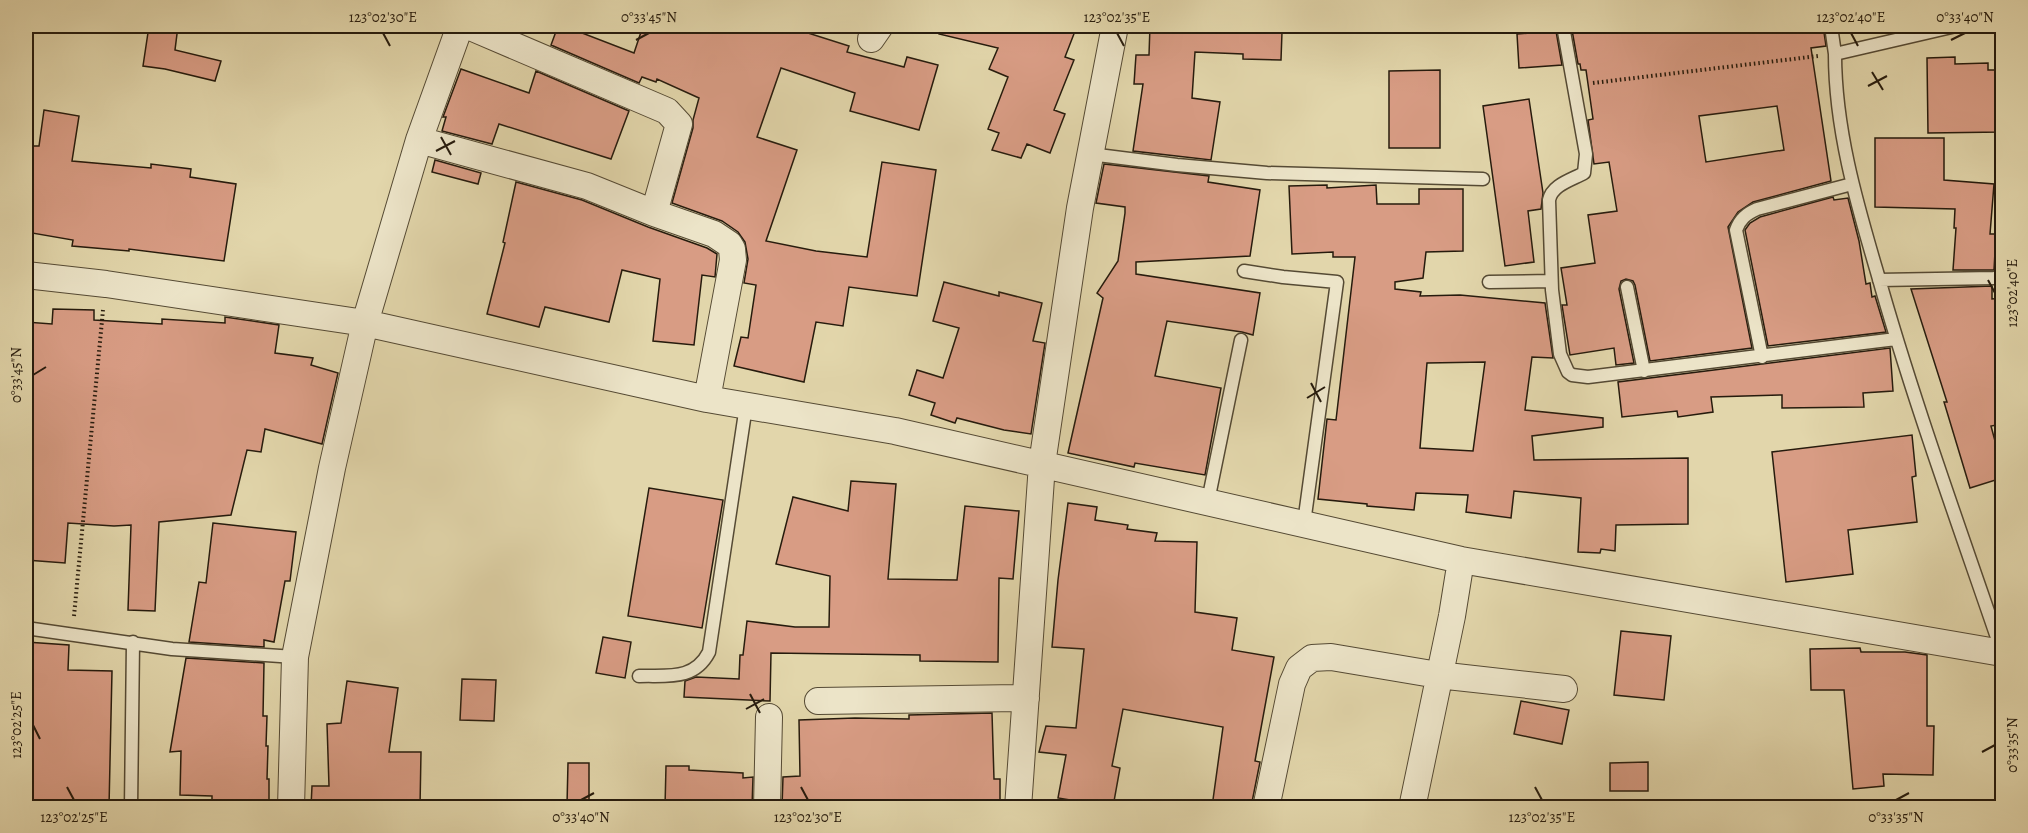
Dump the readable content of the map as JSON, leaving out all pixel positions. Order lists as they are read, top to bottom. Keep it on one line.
{"coordinates":["123°02'30\"E","0°33'45\"N","123°02'35\"E","123°02'40\"E","0°33'40\"N","123°02'25\"E","0°33'35\"N"]}
